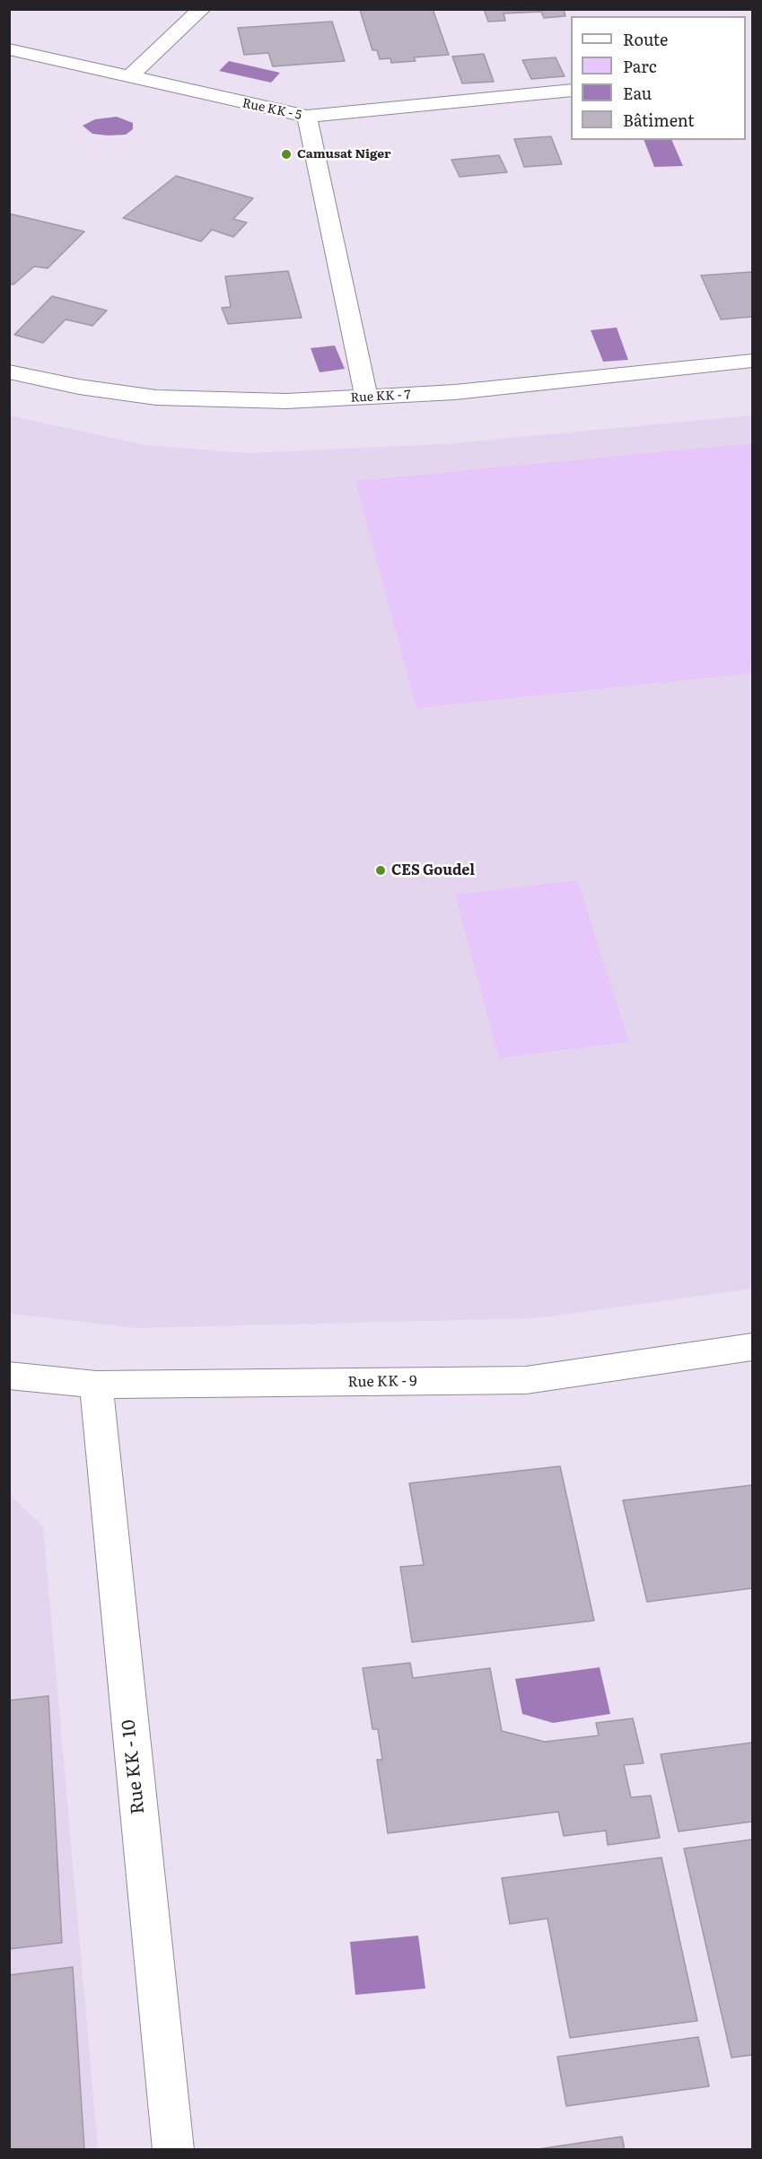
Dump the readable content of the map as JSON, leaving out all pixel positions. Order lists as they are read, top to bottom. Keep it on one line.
{"streets":{"street":["Rue KK - 5","Rue KK - 7","Rue KK - 9","Rue KK - 10"]},"crossings":[["Rue KK - 9","Rue KK - 10"]],"places":["Camusat Niger","CES Goudel"],"legend":["Route","Parc","Eau","Bâtiment"]}
